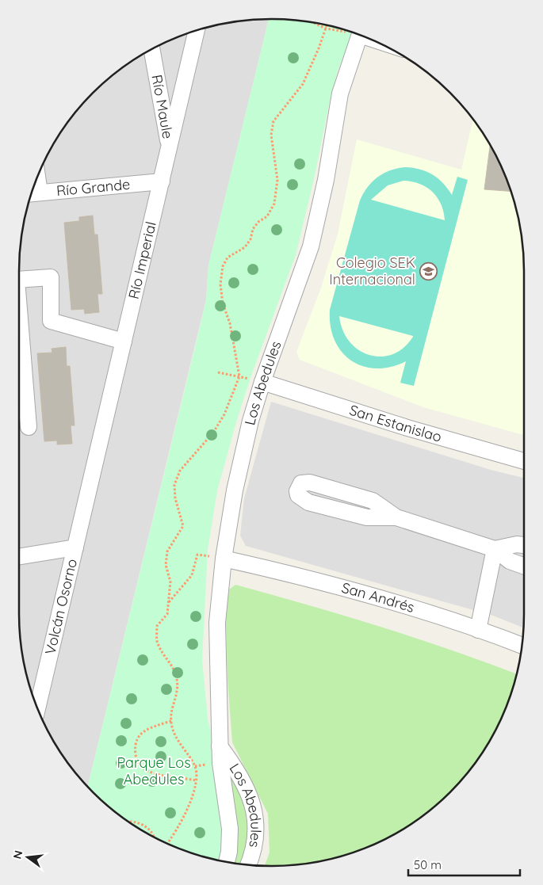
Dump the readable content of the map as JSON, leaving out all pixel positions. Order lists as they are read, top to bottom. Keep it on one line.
{"streets":{"street":["Río Maule","Río Grande","Río Imperial","Los Abedules","San Estanislao","San Andrés","Volcán Osorno"]},"crossings":[["Río Maule","Río Imperial"],["Río Grande","Río Imperial"],["Río Imperial","Volcán Osorno"],["Los Abedules","San Estanislao"],["Los Abedules","San Andrés"]],"parks":["Parque Los Abedules"],"places":{"school or university":["Colegio SEK Internacional"]},"scale_bar":"50 m","north":"left"}
